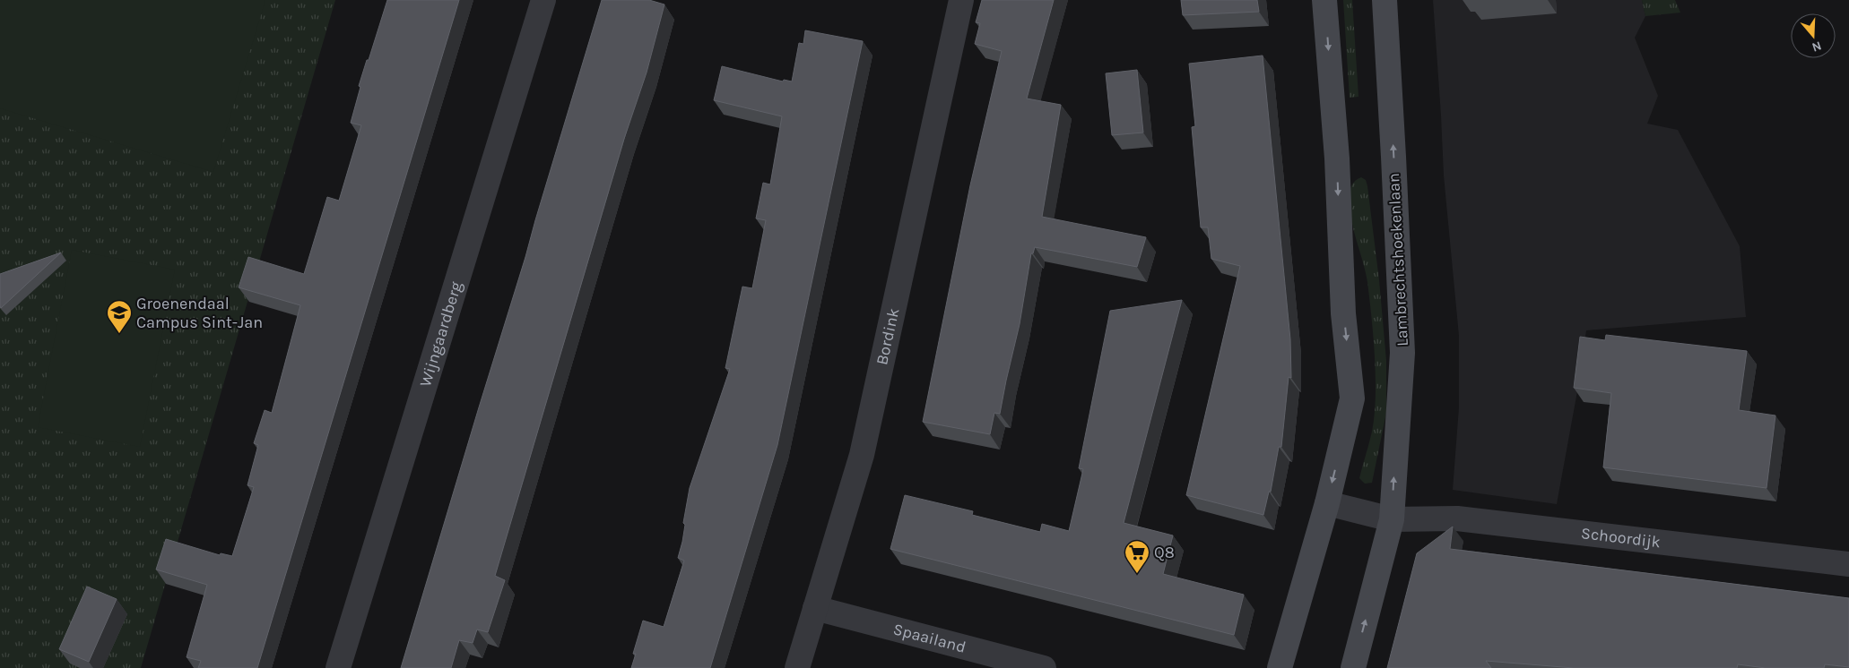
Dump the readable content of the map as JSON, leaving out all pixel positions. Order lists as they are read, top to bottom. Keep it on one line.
{"streets":{"street":["Lambrechtshoekenlaan","Wijngaardberg","Bordink","Schoordijk","Spaailand"]},"crossings":[["Lambrechtshoekenlaan","Schoordijk"],["Bordink","Spaailand"]],"places":{"school or university":["Groenendaal Campus Sint-Jan"],"supermarket":["Q8"]},"north":"bottom"}
